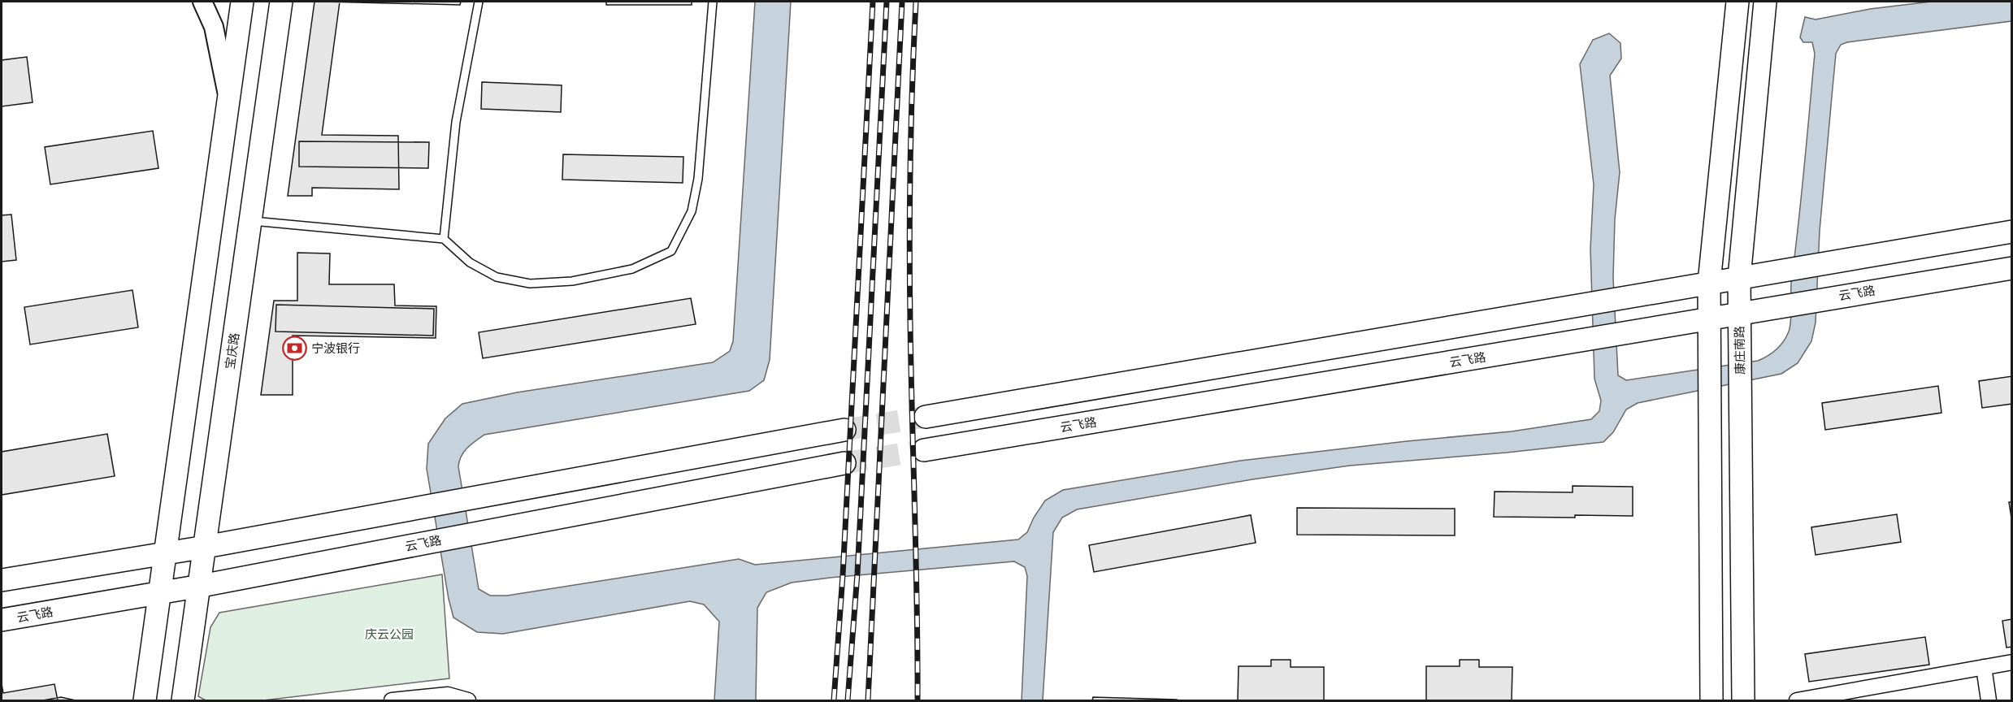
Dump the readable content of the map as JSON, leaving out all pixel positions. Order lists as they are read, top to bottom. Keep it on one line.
{"streets":{"main road":["云飞路","康庄南路","宝庆路"]},"crossings":[["云飞路","康庄南路"],["云飞路","宝庆路"]],"parks":["庆云公园"],"places":{"bank":["宁波银行"]}}
